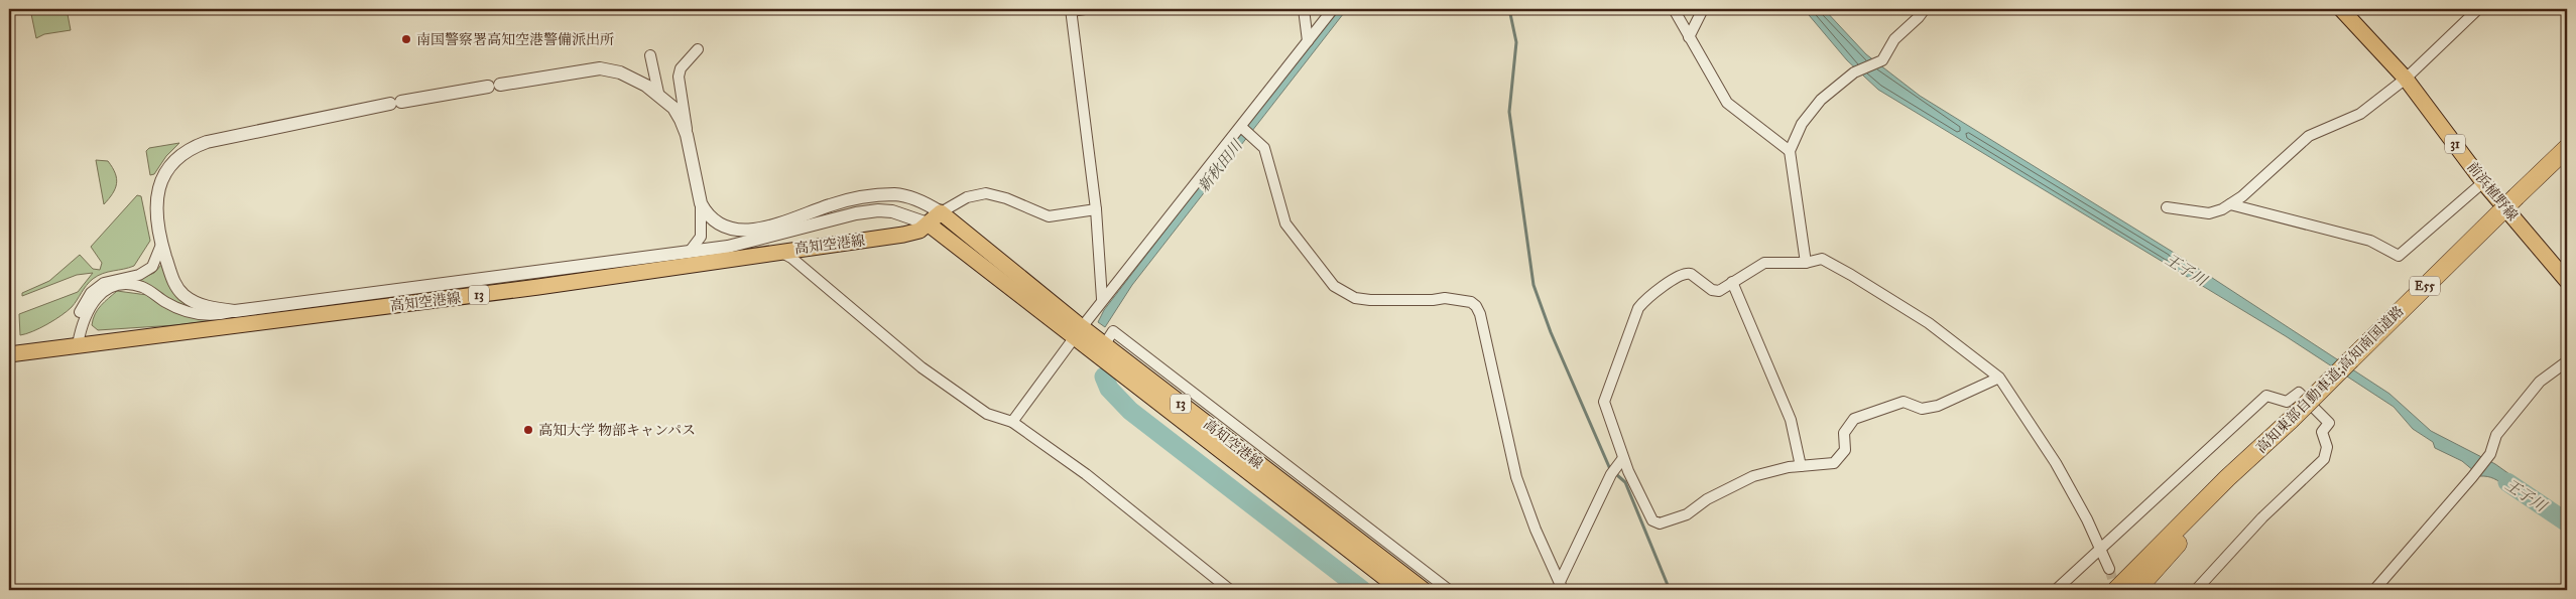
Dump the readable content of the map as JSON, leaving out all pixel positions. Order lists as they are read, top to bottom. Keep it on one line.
{"streets":{"highway":["E55","高知東部自動車道;高知南国道路"],"main road":["31","前浜植野線","高知空港線","13"]},"water":["新秋田川","王子川"],"places":["南国警察署高知空港警備派出所","高知大学 物部キャンパス"]}
